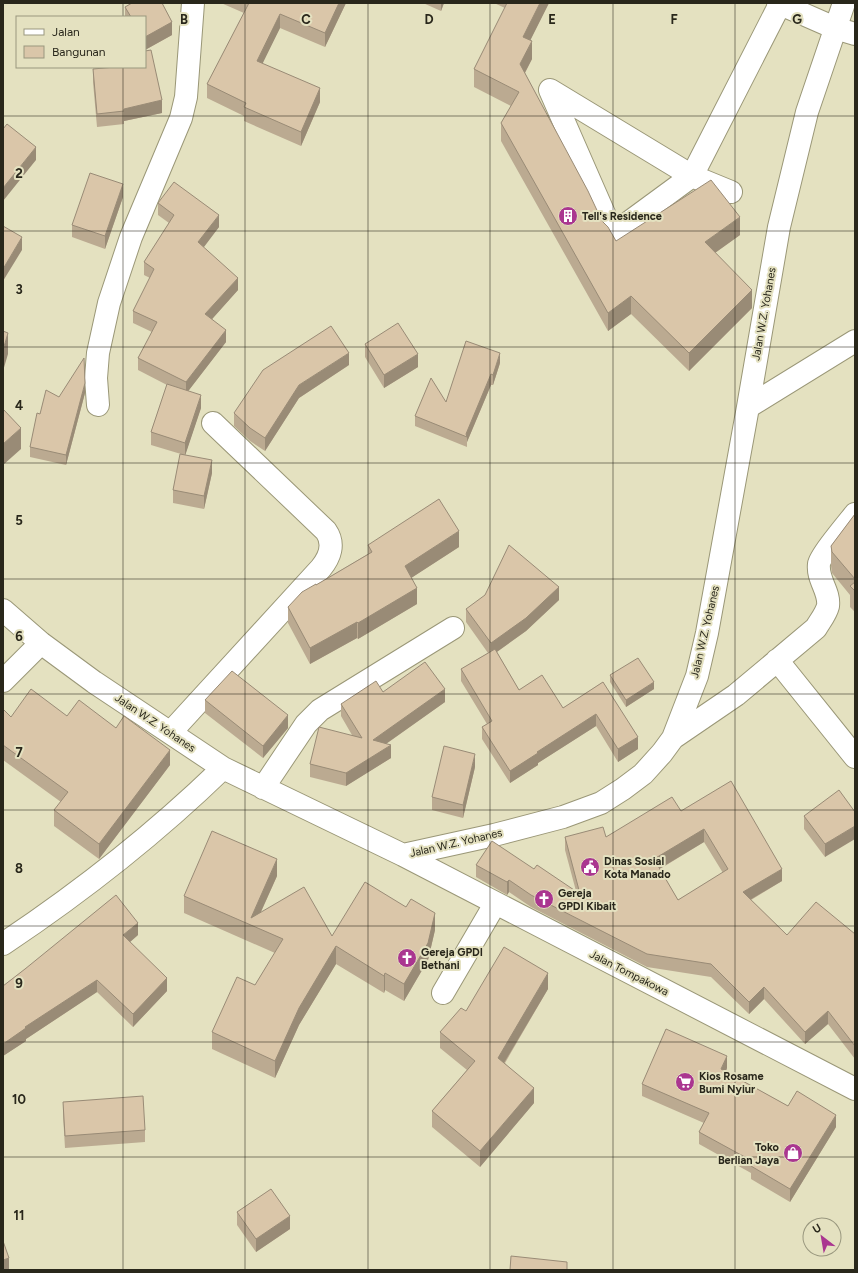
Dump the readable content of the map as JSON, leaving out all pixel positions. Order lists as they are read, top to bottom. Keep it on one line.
{"streets":{"street":["Jalan W.Z. Yohanes","Jalan Tompakowa"]},"crossings":[["Jalan W.Z. Yohanes","Jalan Tompakowa"]],"places":{"building":["Tell's Residence"],"public building":["Dinas Sosial Kota Manado"],"church":["Gereja GPDI Kibait","Gereja GPDI Bethani"],"supermarket":["Kios Rosame Bumi Nyiur"],"shop":["Toko Berlian Jaya"]},"legend":["Jalan","Bangunan"],"north":"top left","grid":{"columns":["B","C","D","E","F","G"],"rows":["2","3","4","5","6","7","8","9","10","11"]}}
